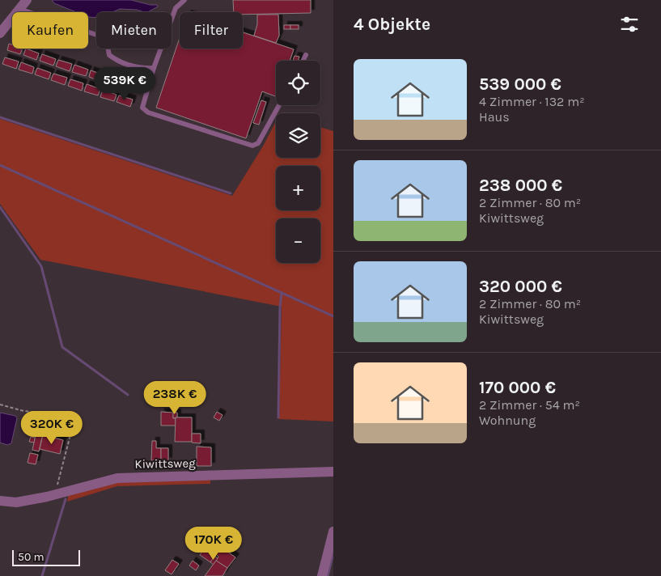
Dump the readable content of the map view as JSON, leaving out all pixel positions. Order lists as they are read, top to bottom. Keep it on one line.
{"streets":{"street":["Kiwittsweg"]},"scale_bar":"50 m","page":{"heading":"4 Objekte","chip":["Kaufen","Mieten","Filter"],"list":[{"name":"539 000 €","note":"4 Zimmer · 132 m² · Haus"},{"name":"238 000 €","note":"2 Zimmer · 80 m² · Kiwittsweg"},{"name":"320 000 €","note":"2 Zimmer · 80 m² · Kiwittsweg"},{"name":"170 000 €","note":"2 Zimmer · 54 m² · Wohnung"}],"map_buttons":["+","−"],"price":["539K €","238K €","320K €","170K €"],"scale":"50 m"}}
